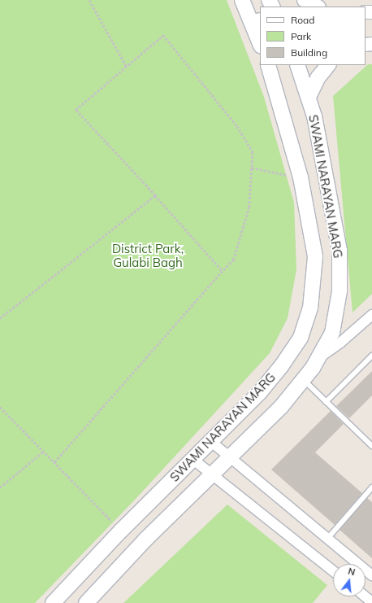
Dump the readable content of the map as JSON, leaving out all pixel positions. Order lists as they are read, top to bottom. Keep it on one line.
{"streets":{"main road":["SWAMI NARAYAN MARG"]},"parks":["District Park, Gulabi Bagh"],"legend":["Road","Park","Building"],"north":"top"}
